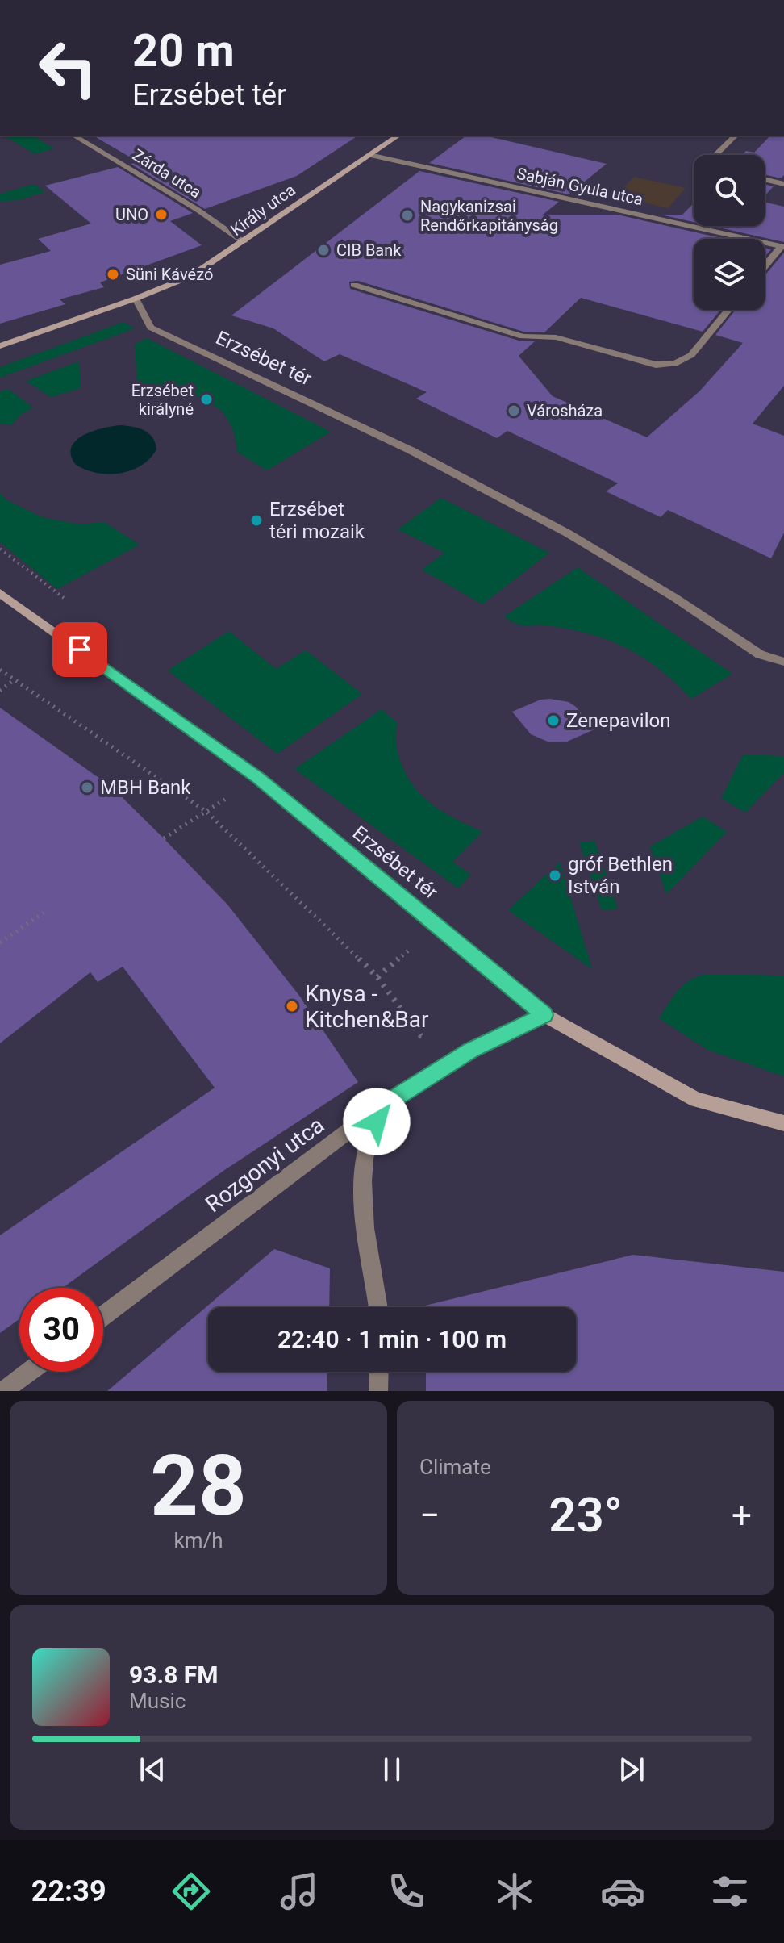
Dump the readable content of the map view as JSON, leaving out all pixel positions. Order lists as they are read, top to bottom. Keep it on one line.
{"streets":{"street":["Zárda utca","Sabján Gyula utca","Király utca","Erzsébet tér","Rozgonyi utca"]},"crossings":[["Zárda utca","Király utca"],["Sabján Gyula utca","Király utca"],["Király utca","Erzsébet tér"],["Erzsébet tér","Rozgonyi utca"]],"places":["UNO","Nagykanizsai Rendőrkapitányság","CIB Bank","Süni Kávézó","Erzsébet királyné","Városháza","Erzsébet téri mozaik","Zenepavilon","MBH Bank","gróf Bethlen István","Knysa - Kitchen&Bar"],"page":{"turn":["20 m","Erzsébet tér"],"limit":"30","trip":"22:40 · 1 min · 100 m","tile":[["28","km/h"],"Climate"],"heat":["−","23°","+"],"song":["93.8 FM","Music"],"tabs":"22:39"}}
